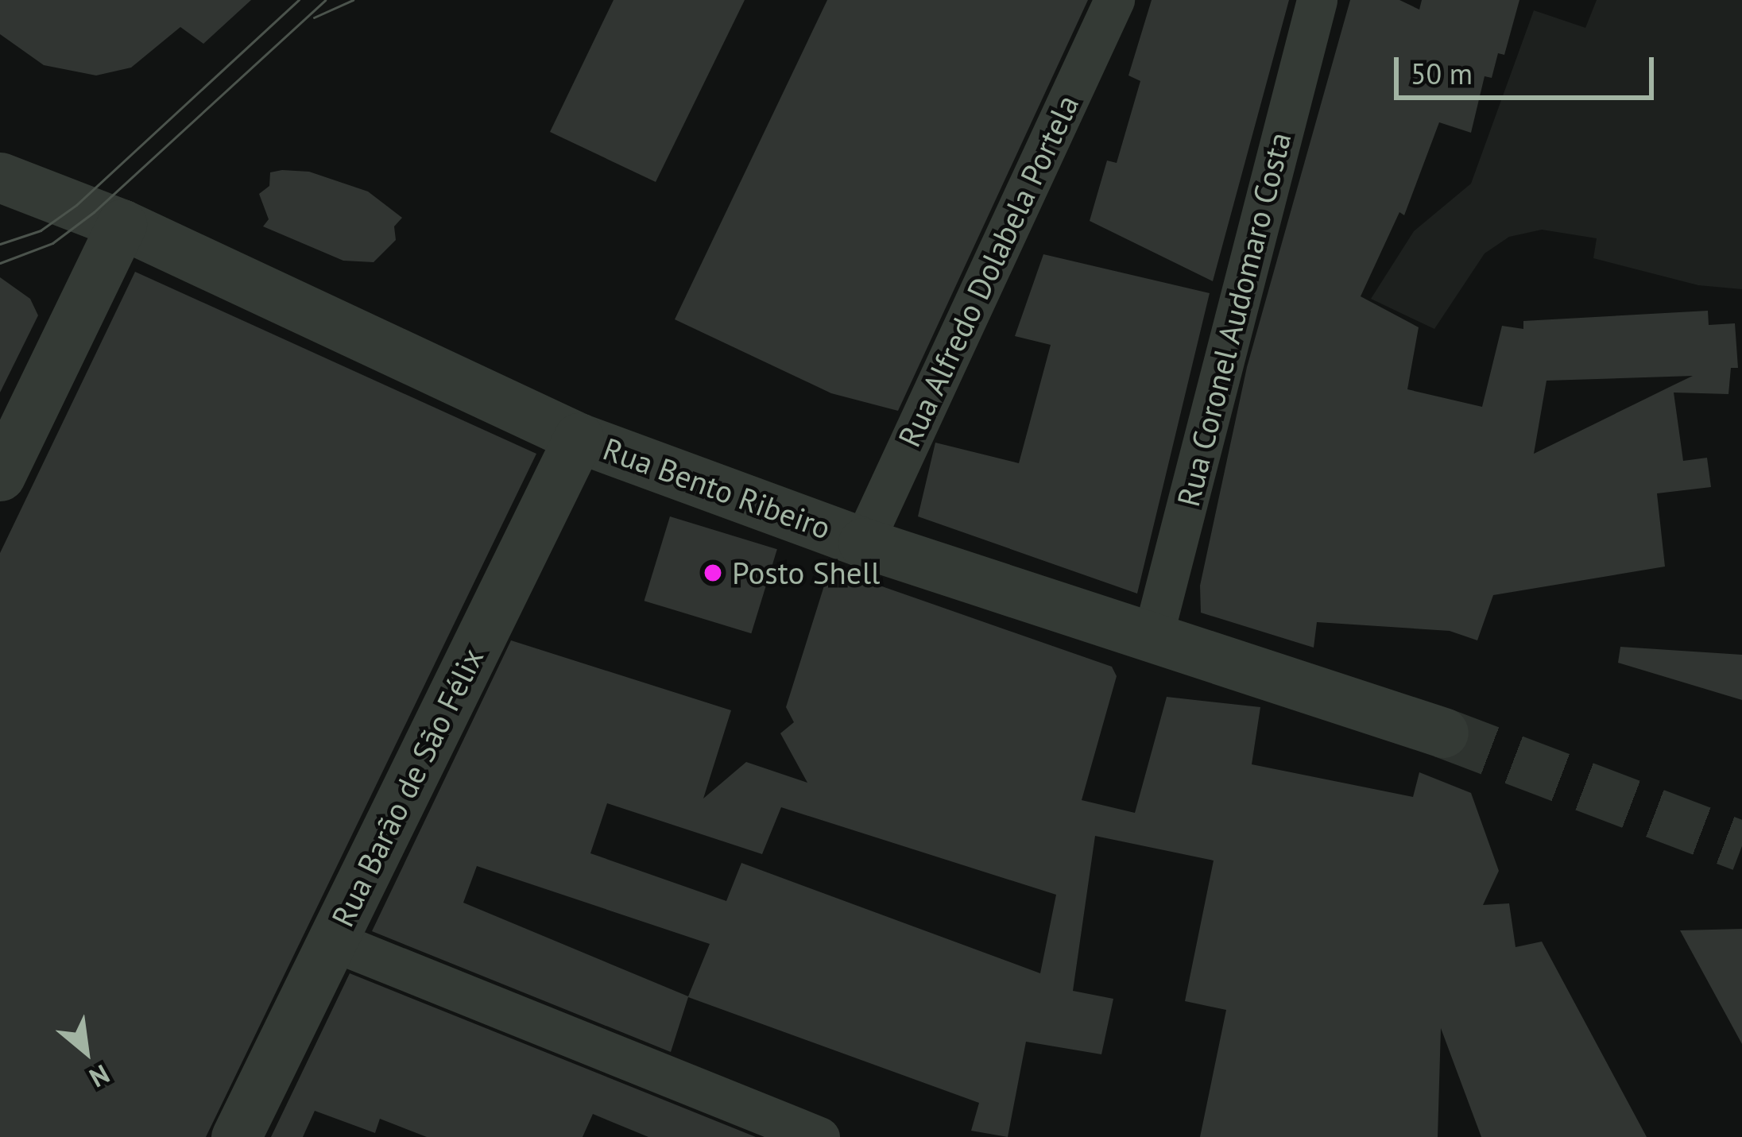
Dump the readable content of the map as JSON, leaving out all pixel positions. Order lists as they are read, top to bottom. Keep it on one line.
{"streets":{"street":["Rua Alfredo Dolabela Portela","Rua Coronel Audomaro Costa","Rua Bento Ribeiro","Rua Barão de São Félix"]},"crossings":[["Rua Alfredo Dolabela Portela","Rua Bento Ribeiro"],["Rua Coronel Audomaro Costa","Rua Bento Ribeiro"],["Rua Bento Ribeiro","Rua Barão de São Félix"]],"places":["Posto Shell"],"scale_bar":"50 m","north":"bottom right"}
